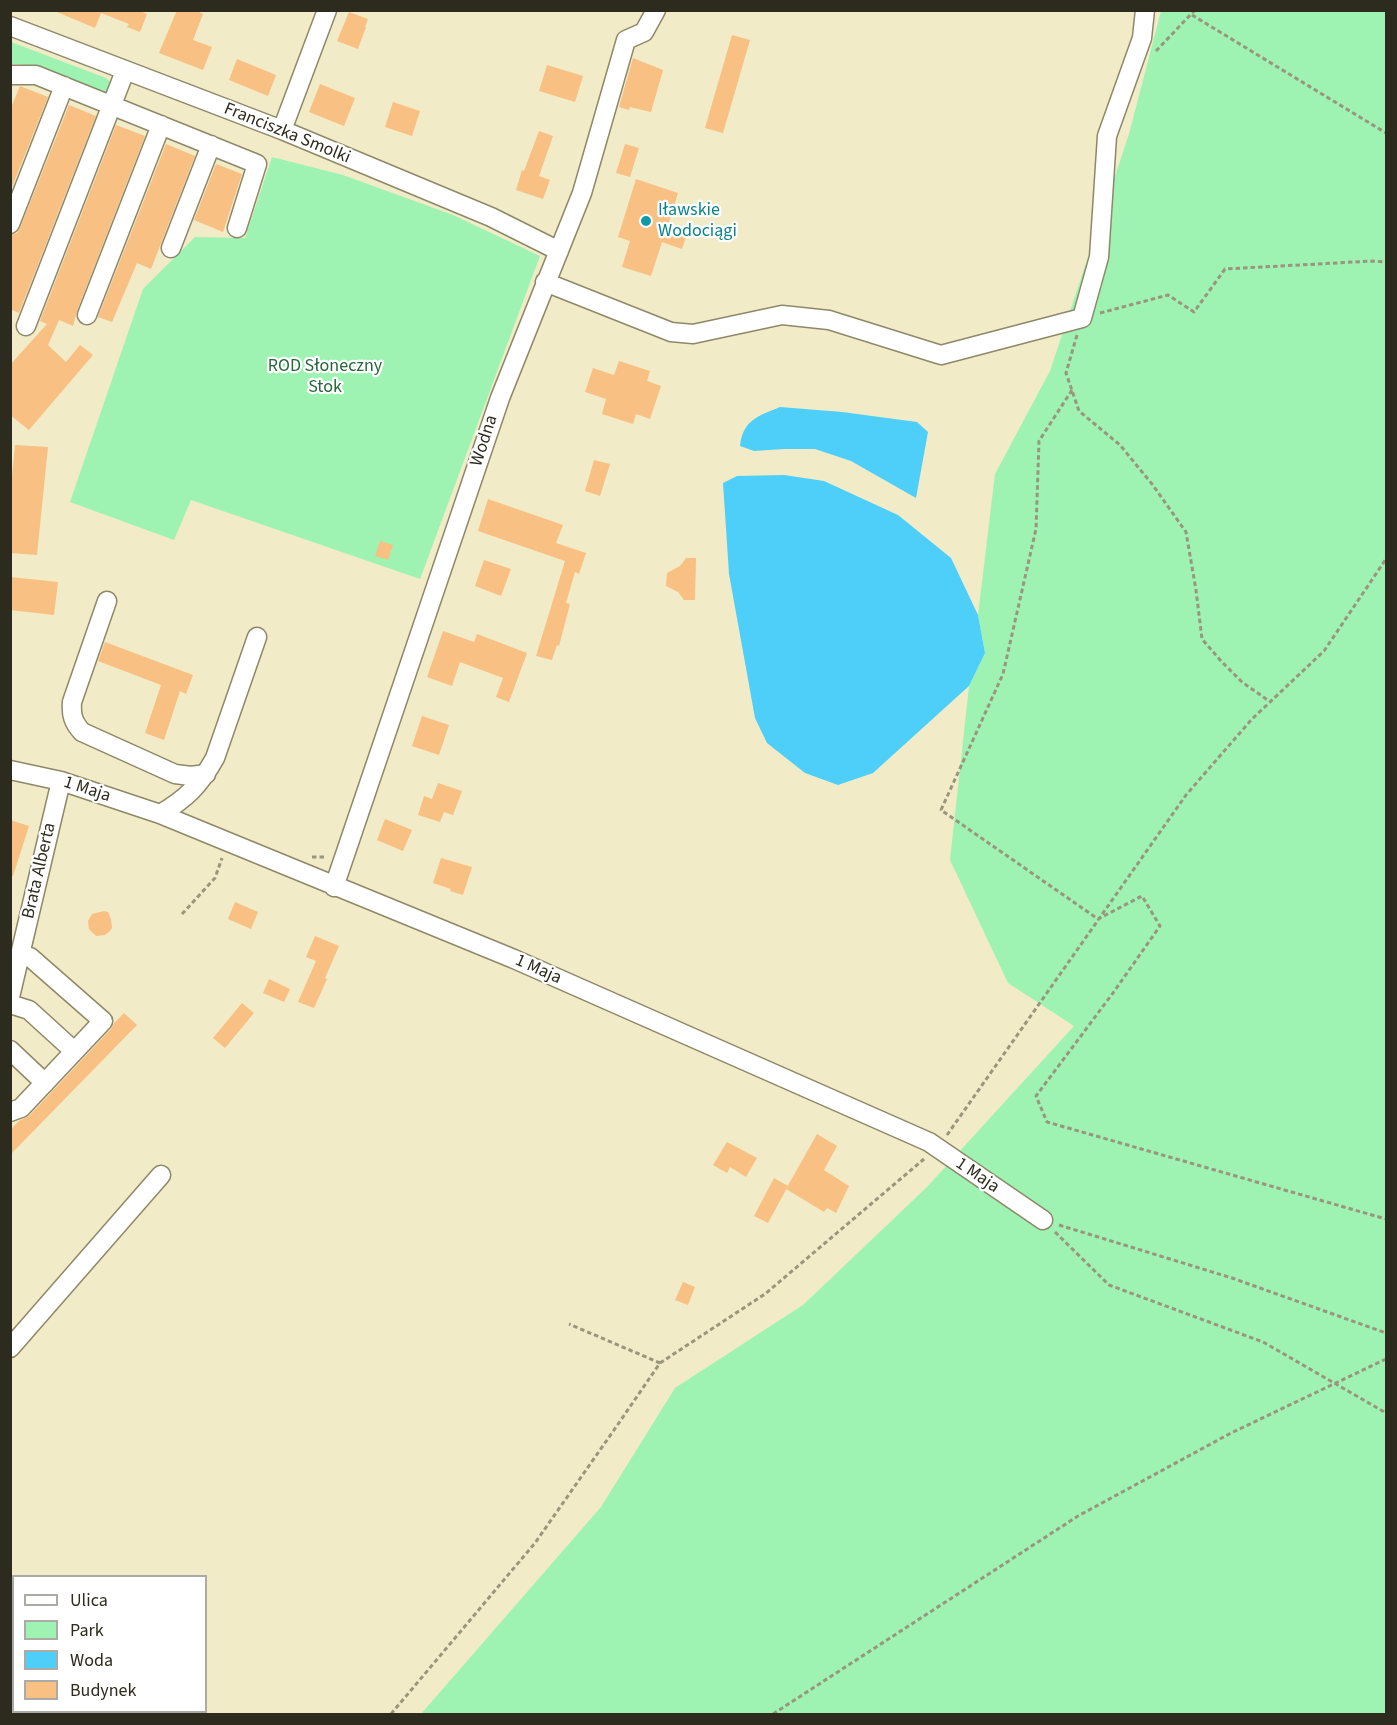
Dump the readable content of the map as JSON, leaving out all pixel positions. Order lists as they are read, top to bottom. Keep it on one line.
{"streets":{"street":["Franciszka Smolki","Wodna","1 Maja","Brata Alberta"]},"crossings":[["Franciszka Smolki","Wodna"],["Wodna","1 Maja"],["1 Maja","Brata Alberta"]],"parks":["ROD Słoneczny Stok"],"places":["Iławskie Wodociągi"],"legend":["Ulica","Park","Woda","Budynek"]}
